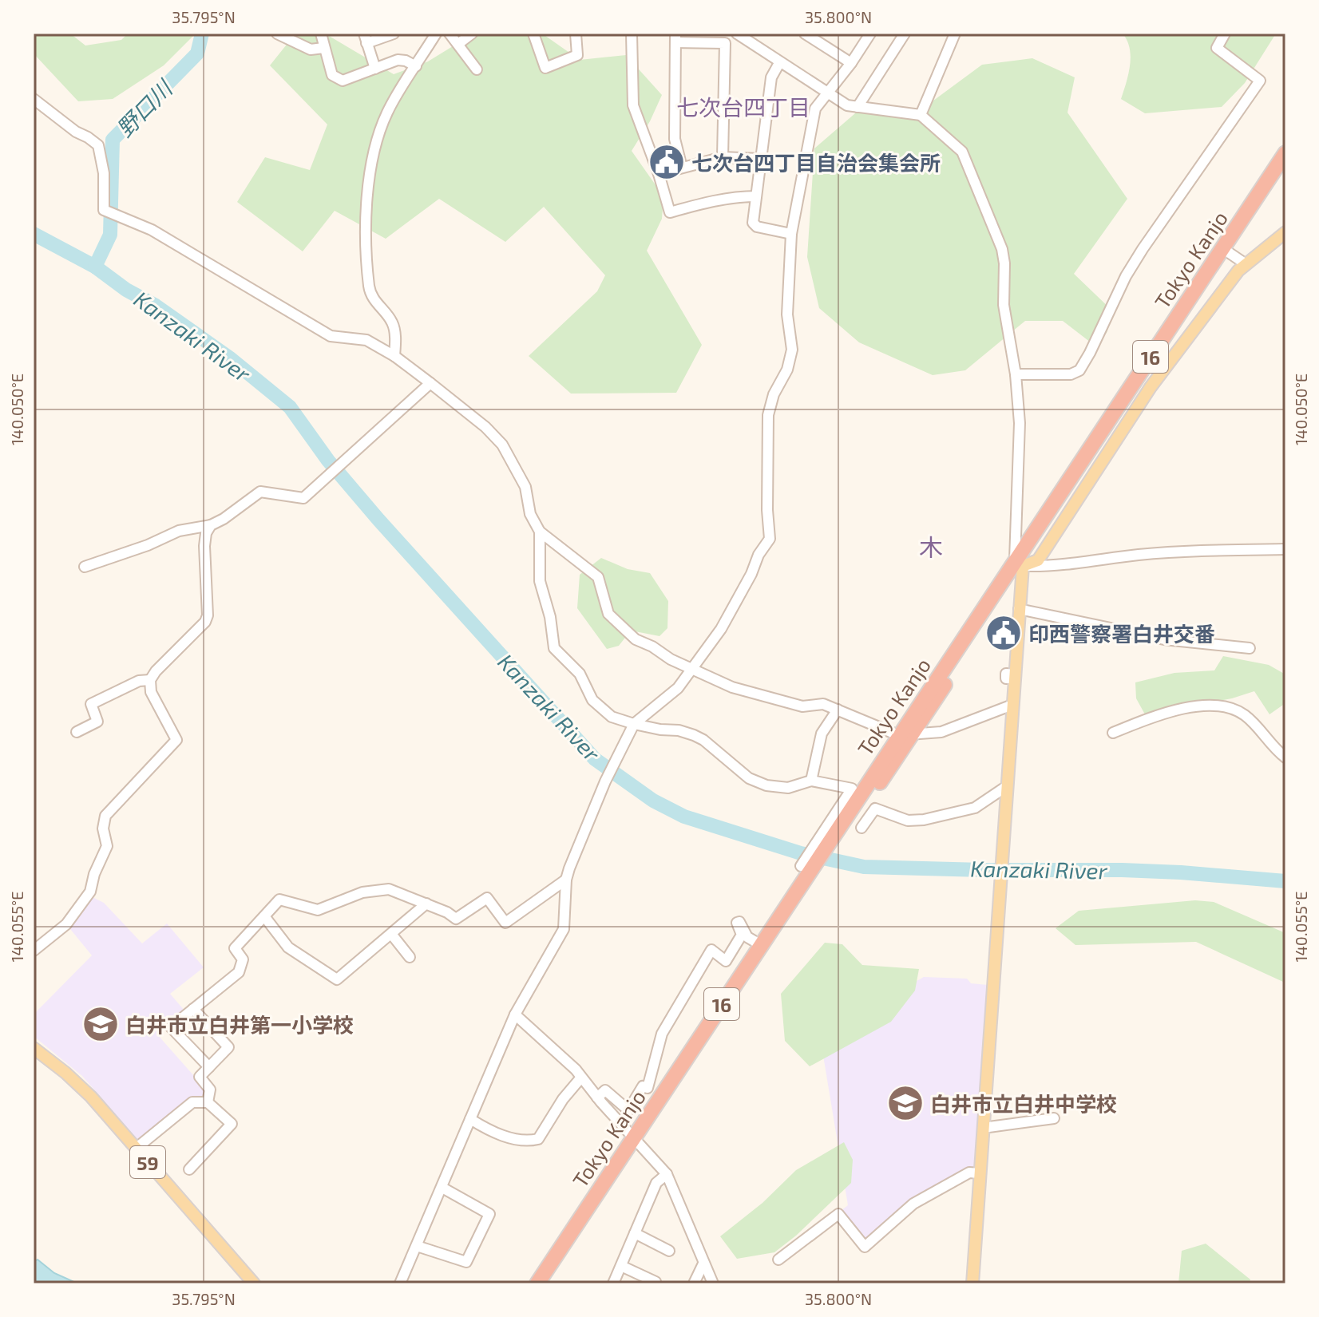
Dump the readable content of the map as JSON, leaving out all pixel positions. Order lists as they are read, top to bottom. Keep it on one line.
{"streets":{"highway":["Tokyo Kanjo","16"],"main road":["59"]},"districts":["七次台四丁目","木"],"water":["野口川","Kanzaki River"],"places":{"public building":["七次台四丁目自治会集会所","印西警察署白井交番"],"school or university":["白井市立白井第一小学校","白井市立白井中学校"]},"coordinates":["35.795°N","35.800°N","140.050°E","140.055°E"]}
